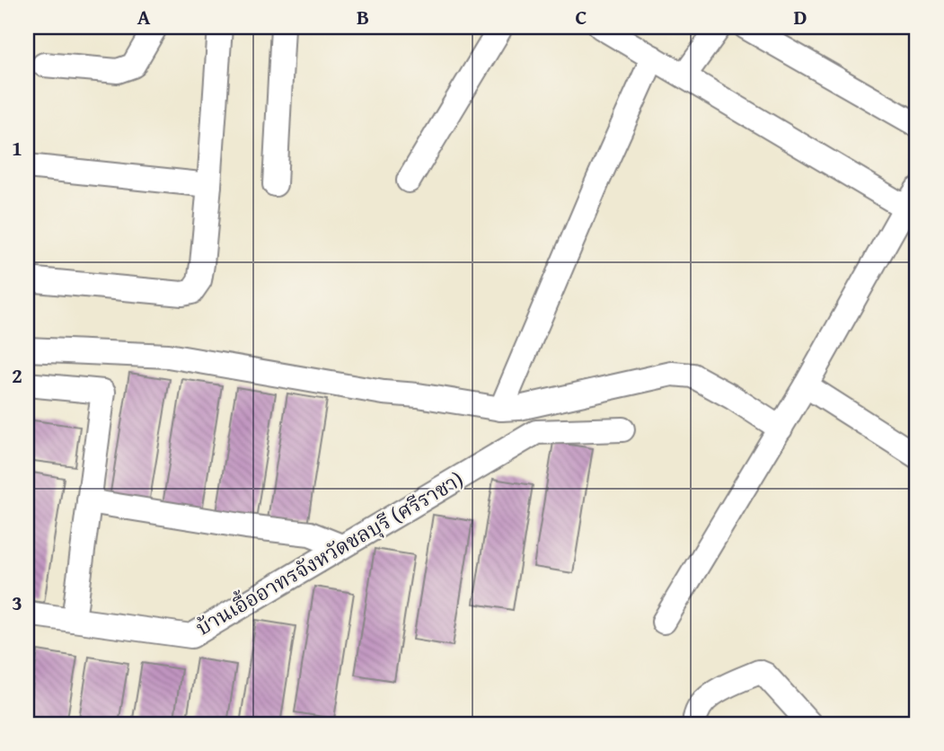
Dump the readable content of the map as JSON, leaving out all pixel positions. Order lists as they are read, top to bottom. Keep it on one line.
{"streets":{"street":["บ้านเอื้ออาทรจังหวัดชลบุรี (ศรีราชา)"]},"grid":{"columns":["A","B","C","D"],"rows":["1","2","3"]}}
